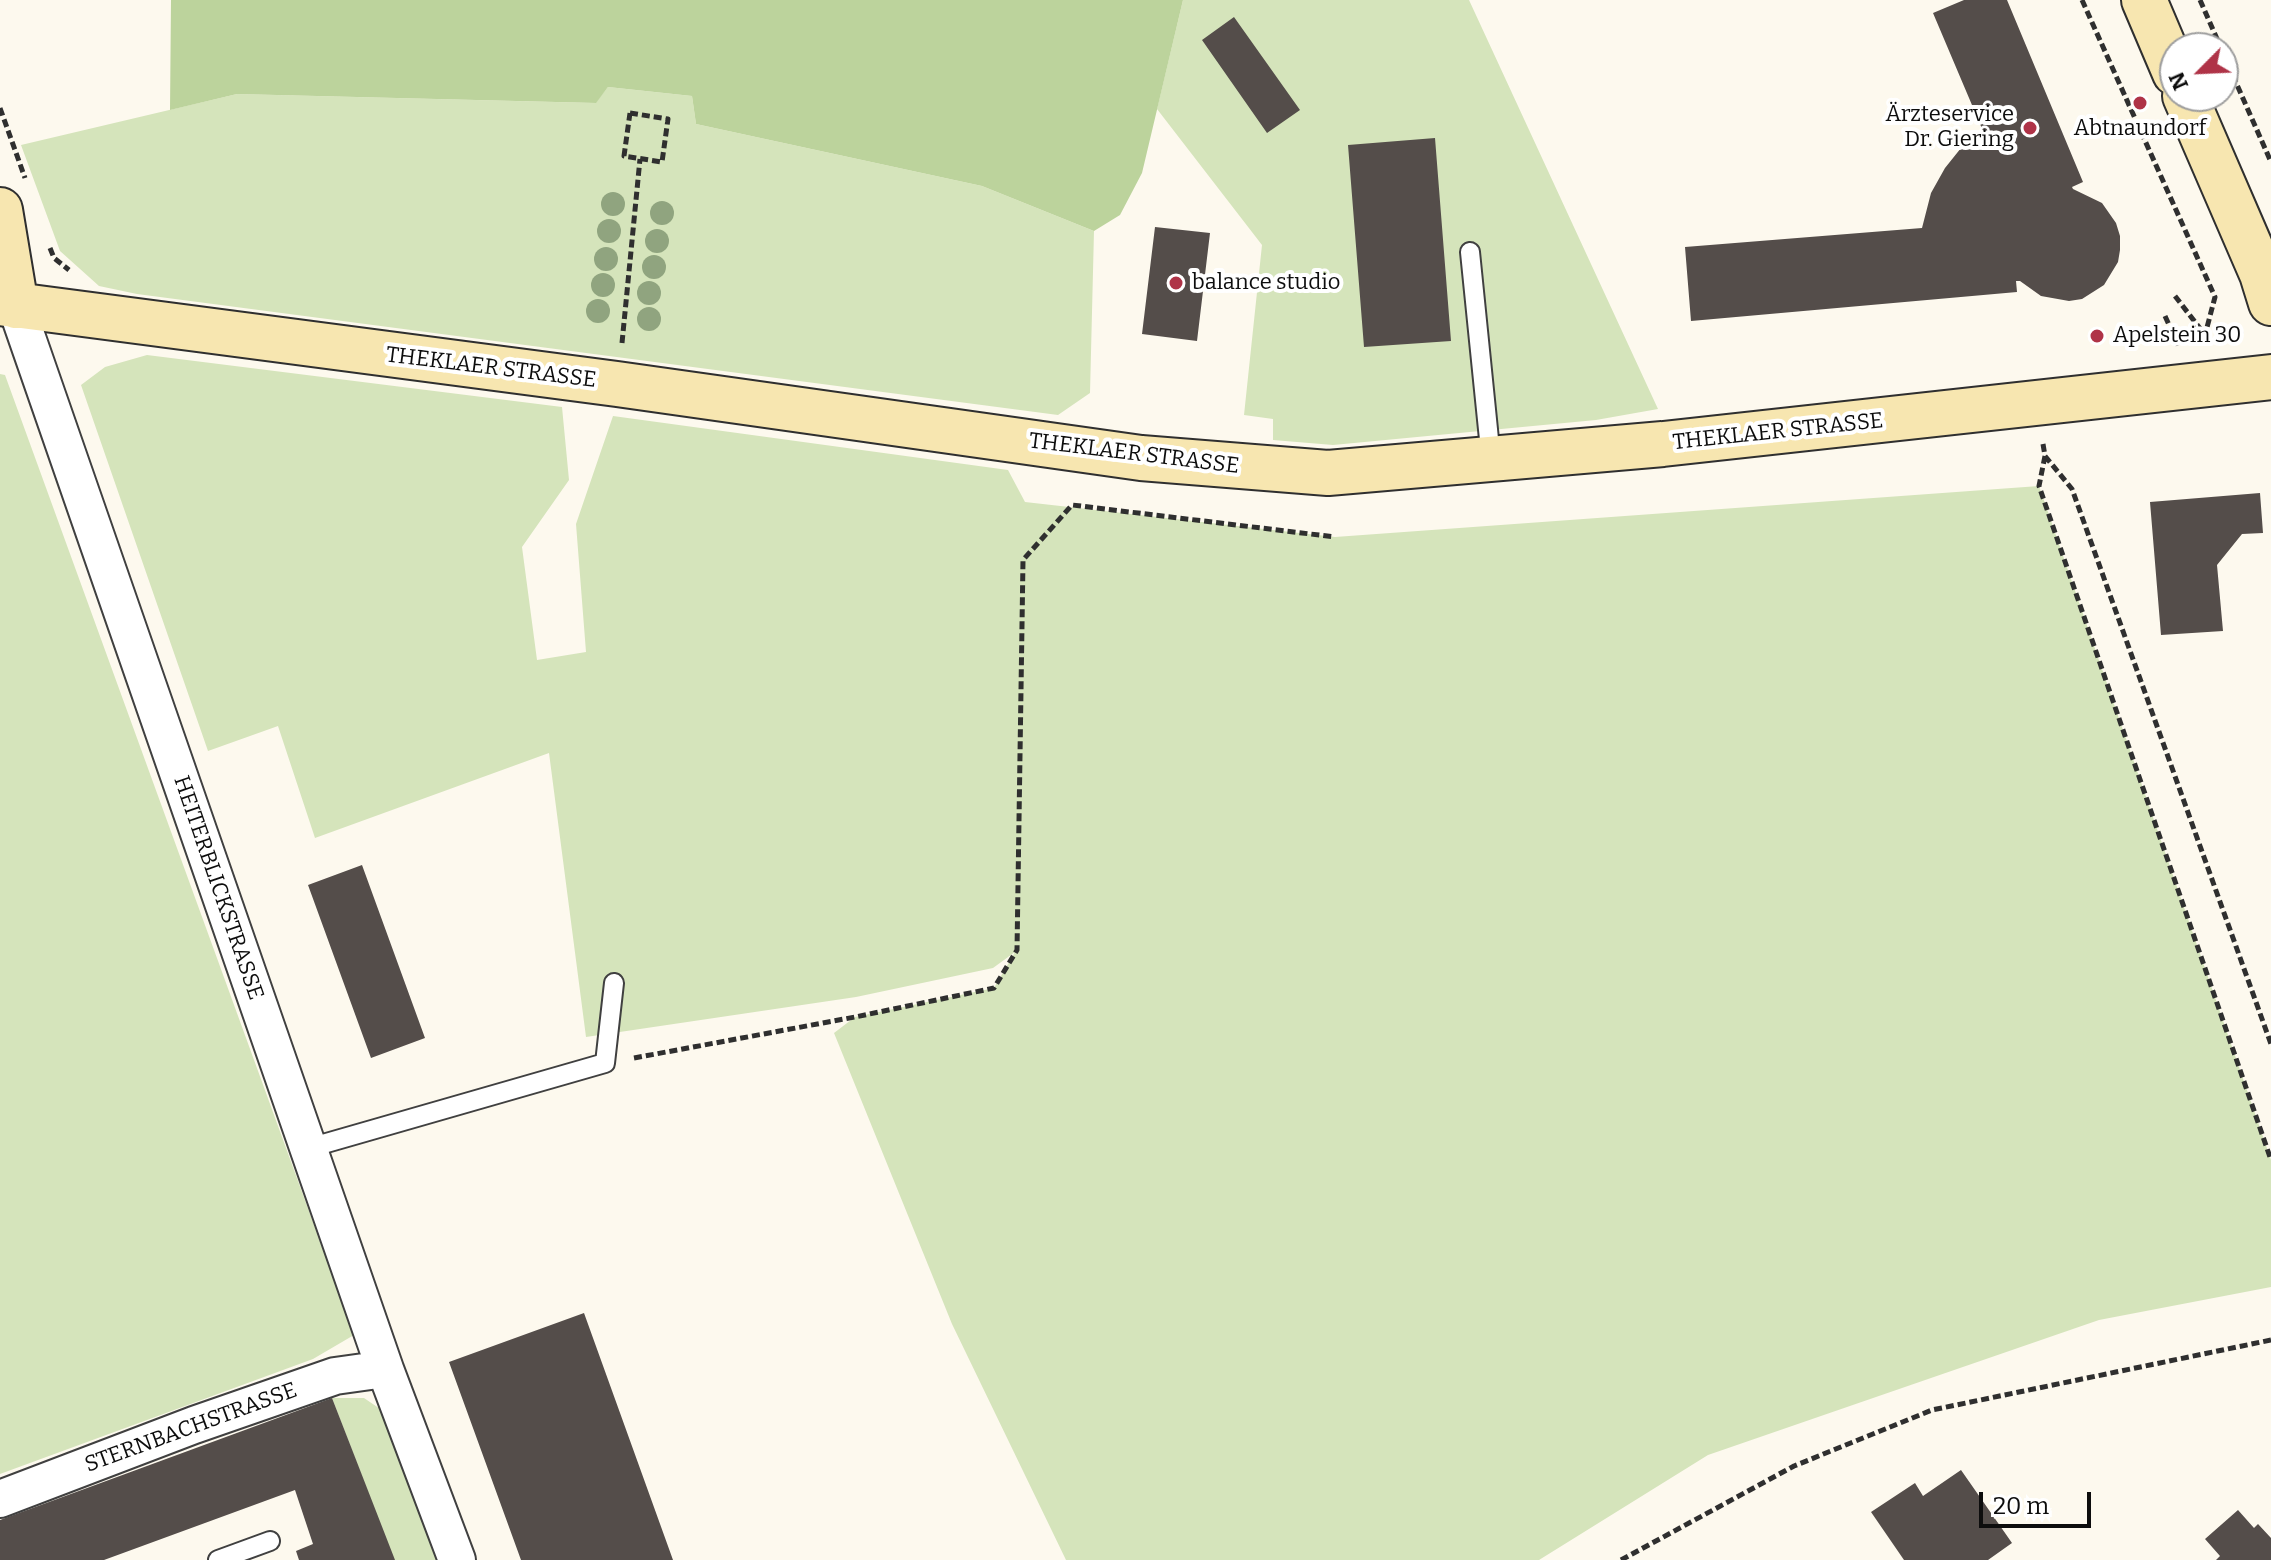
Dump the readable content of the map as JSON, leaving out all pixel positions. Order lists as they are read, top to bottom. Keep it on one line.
{"streets":{"main road":["THEKLAER STRASSE","HEITERBLICKSTRASSE"],"street":["STERNBACHSTRASSE"]},"crossings":[["THEKLAER STRASSE","HEITERBLICKSTRASSE"],["HEITERBLICKSTRASSE","STERNBACHSTRASSE"]],"places":["Abtnaundorf","Ärzteservice Dr. Giering","balance studio","Apelstein 30"],"scale_bar":"20 m","north":"bottom left"}
